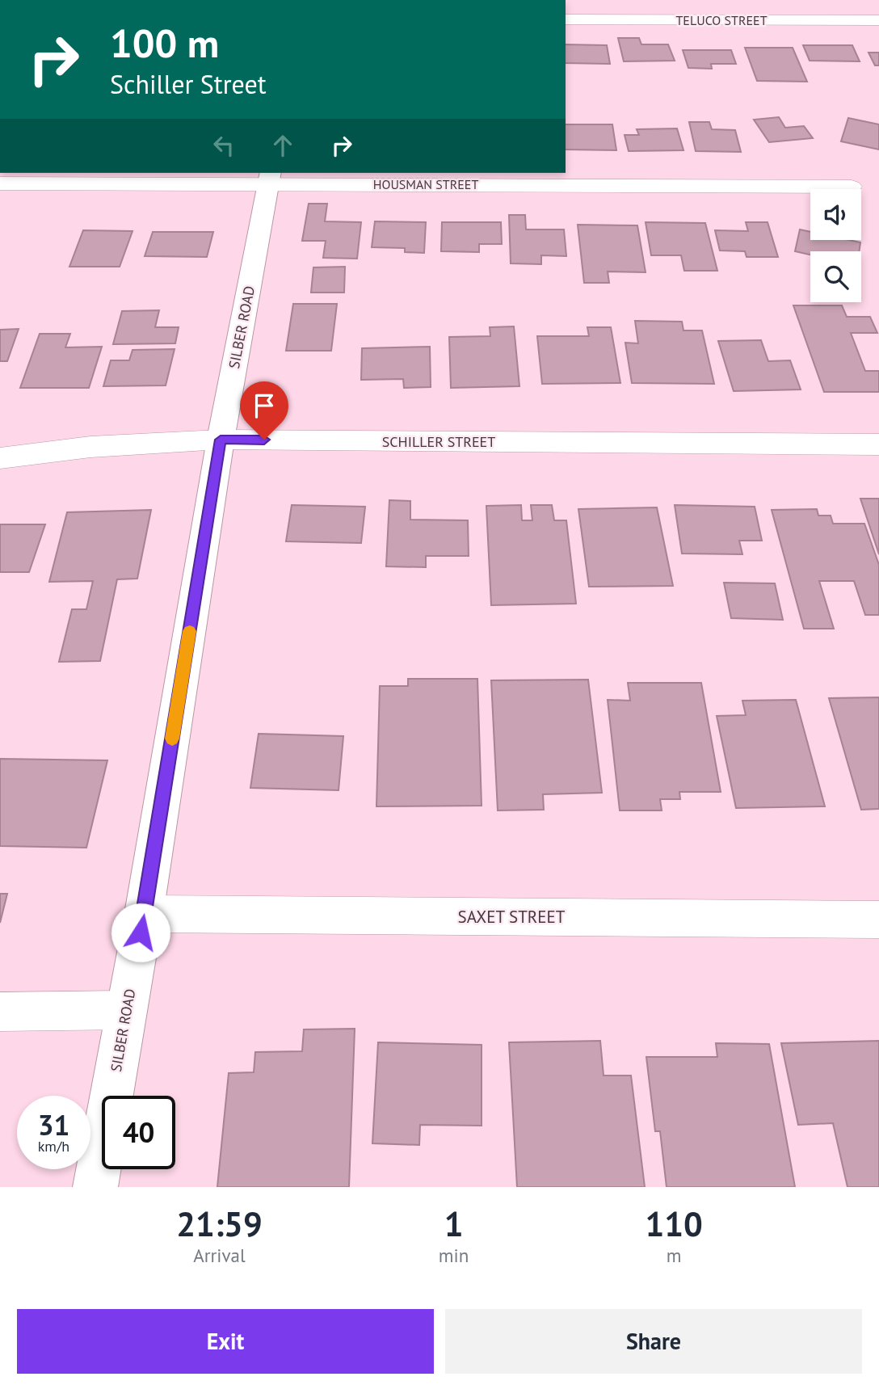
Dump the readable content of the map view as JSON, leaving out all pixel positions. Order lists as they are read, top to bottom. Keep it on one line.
{"streets":{"street":["TELUCO STREET","HOUSMAN STREET","SILBER ROAD","SCHILLER STREET","SAXET STREET"]},"crossings":[["HOUSMAN STREET","SILBER ROAD"],["SILBER ROAD","SCHILLER STREET"],["SILBER ROAD","SAXET STREET"]],"page":{"turn":["100 m","Schiller Street"],"speed":"31 km/h","limit":"40","eta":["21:59","Arrival","1","min","110","m"],"buttons":["Exit","Share"]}}
